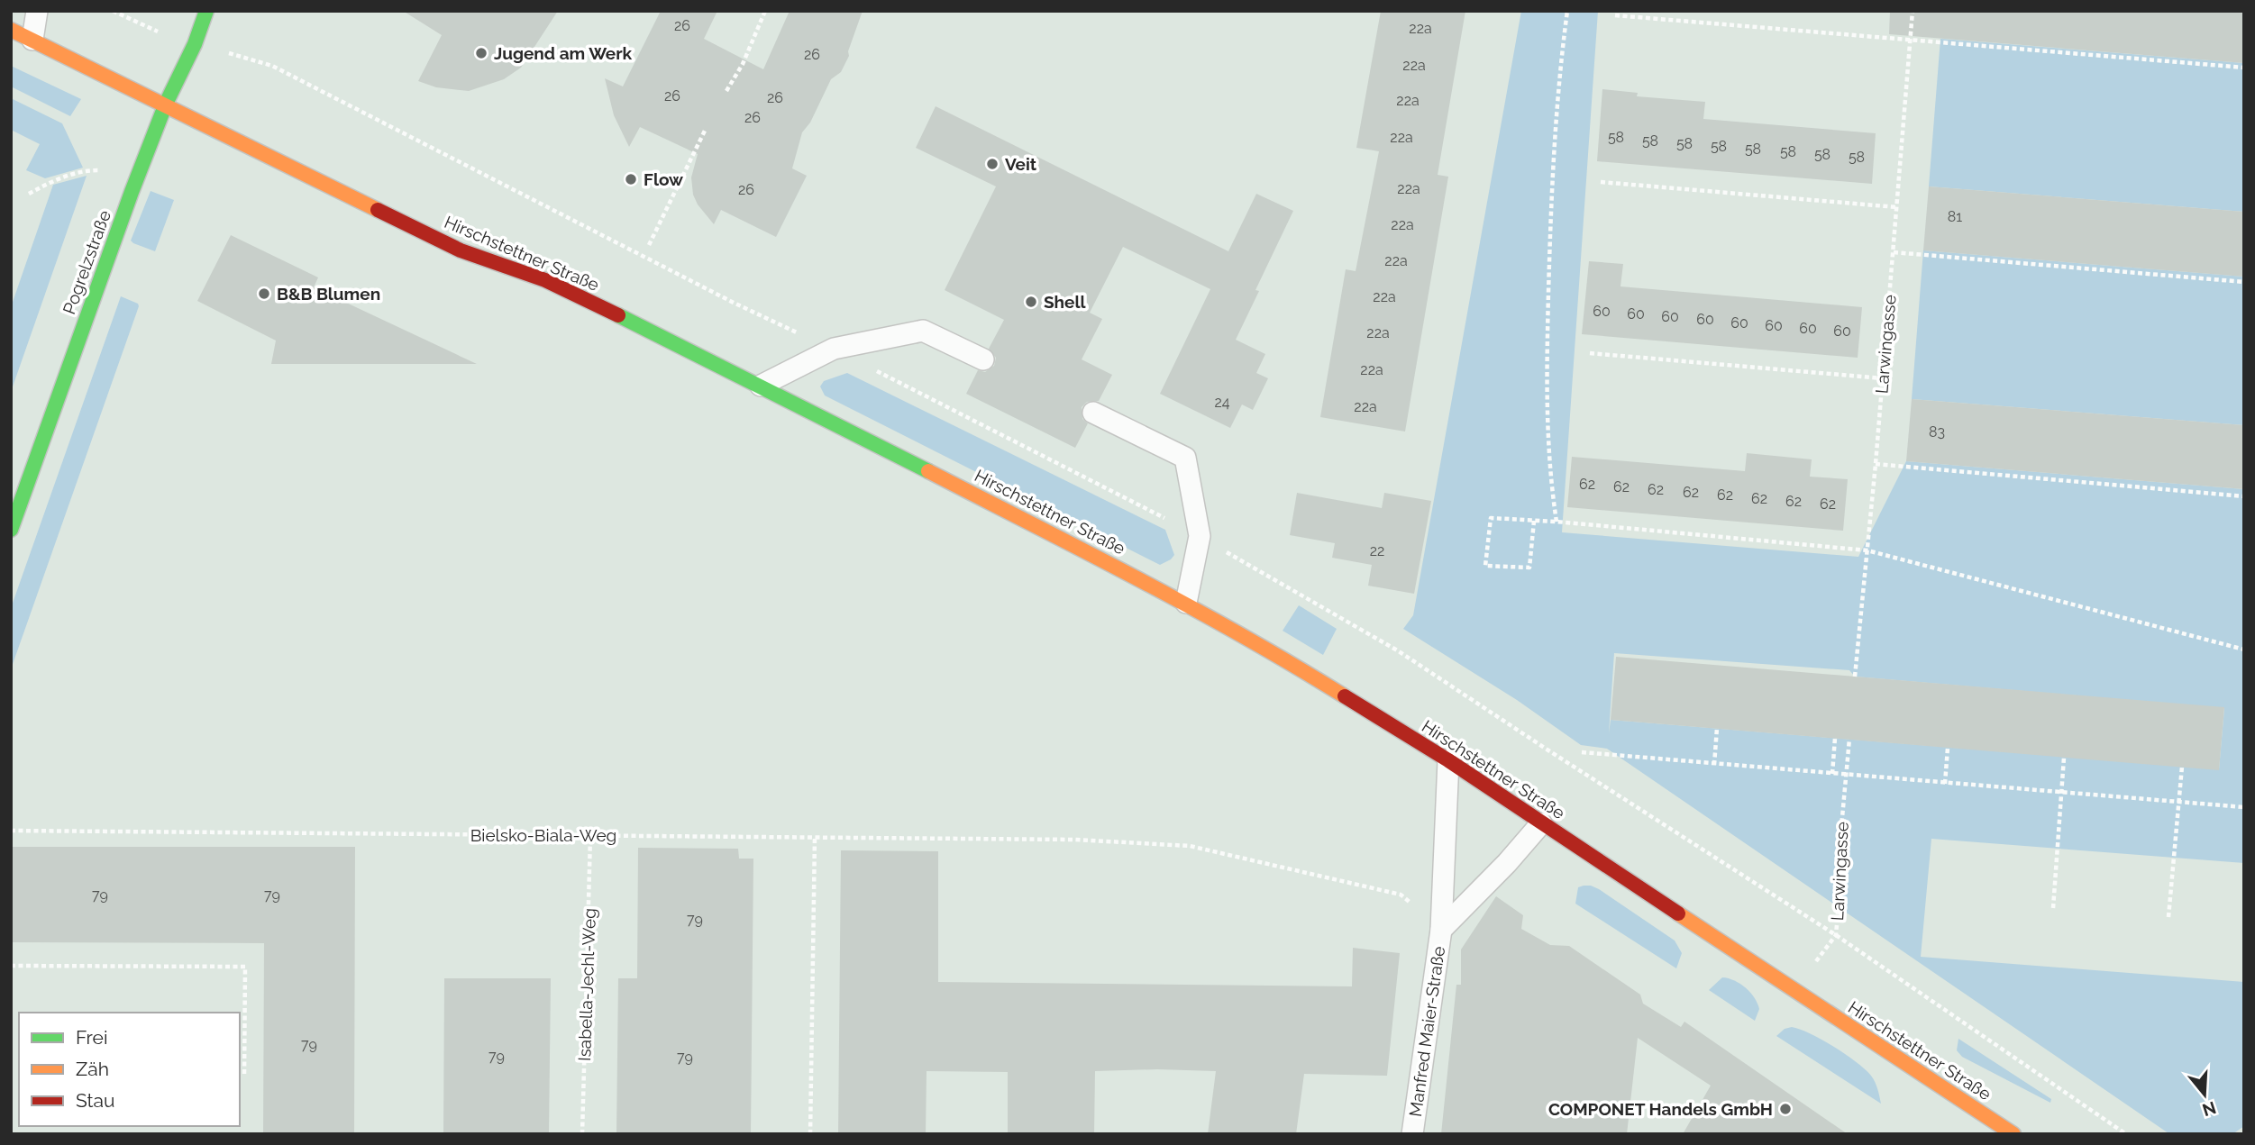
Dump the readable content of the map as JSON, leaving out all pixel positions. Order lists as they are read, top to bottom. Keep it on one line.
{"streets":{"main road":["Hirschstettner Straße","Pogrelzstraße"],"lane":["Manfred Maier-Straße"],"path":["Larwingasse","Bielsko-Biala-Weg","Isabella-Jechl-Weg"]},"crossings":[["Hirschstettner Straße","Pogrelzstraße"],["Hirschstettner Straße","Larwingasse"],["Hirschstettner Straße","Manfred Maier-Straße"],["Bielsko-Biala-Weg","Isabella-Jechl-Weg"],["Bielsko-Biala-Weg","Manfred Maier-Straße"]],"places":["Jugend am Werk","Veit","Flow","B&B Blumen","Shell","COMPONET Handels GmbH"],"house_numbers":["26","22a","26","22a","26","26","22a","26","22a","58","58","58","58","58","58","58","58","22a","26","81","22a","22a","22a","60","60","60","60","60","60","60","60","22a","22a","24","22a","83","62","62","62","62","62","62","62","62","22","79","79","79","79","79","79"],"legend":["Frei","Zäh","Stau"],"north":"bottom"}
